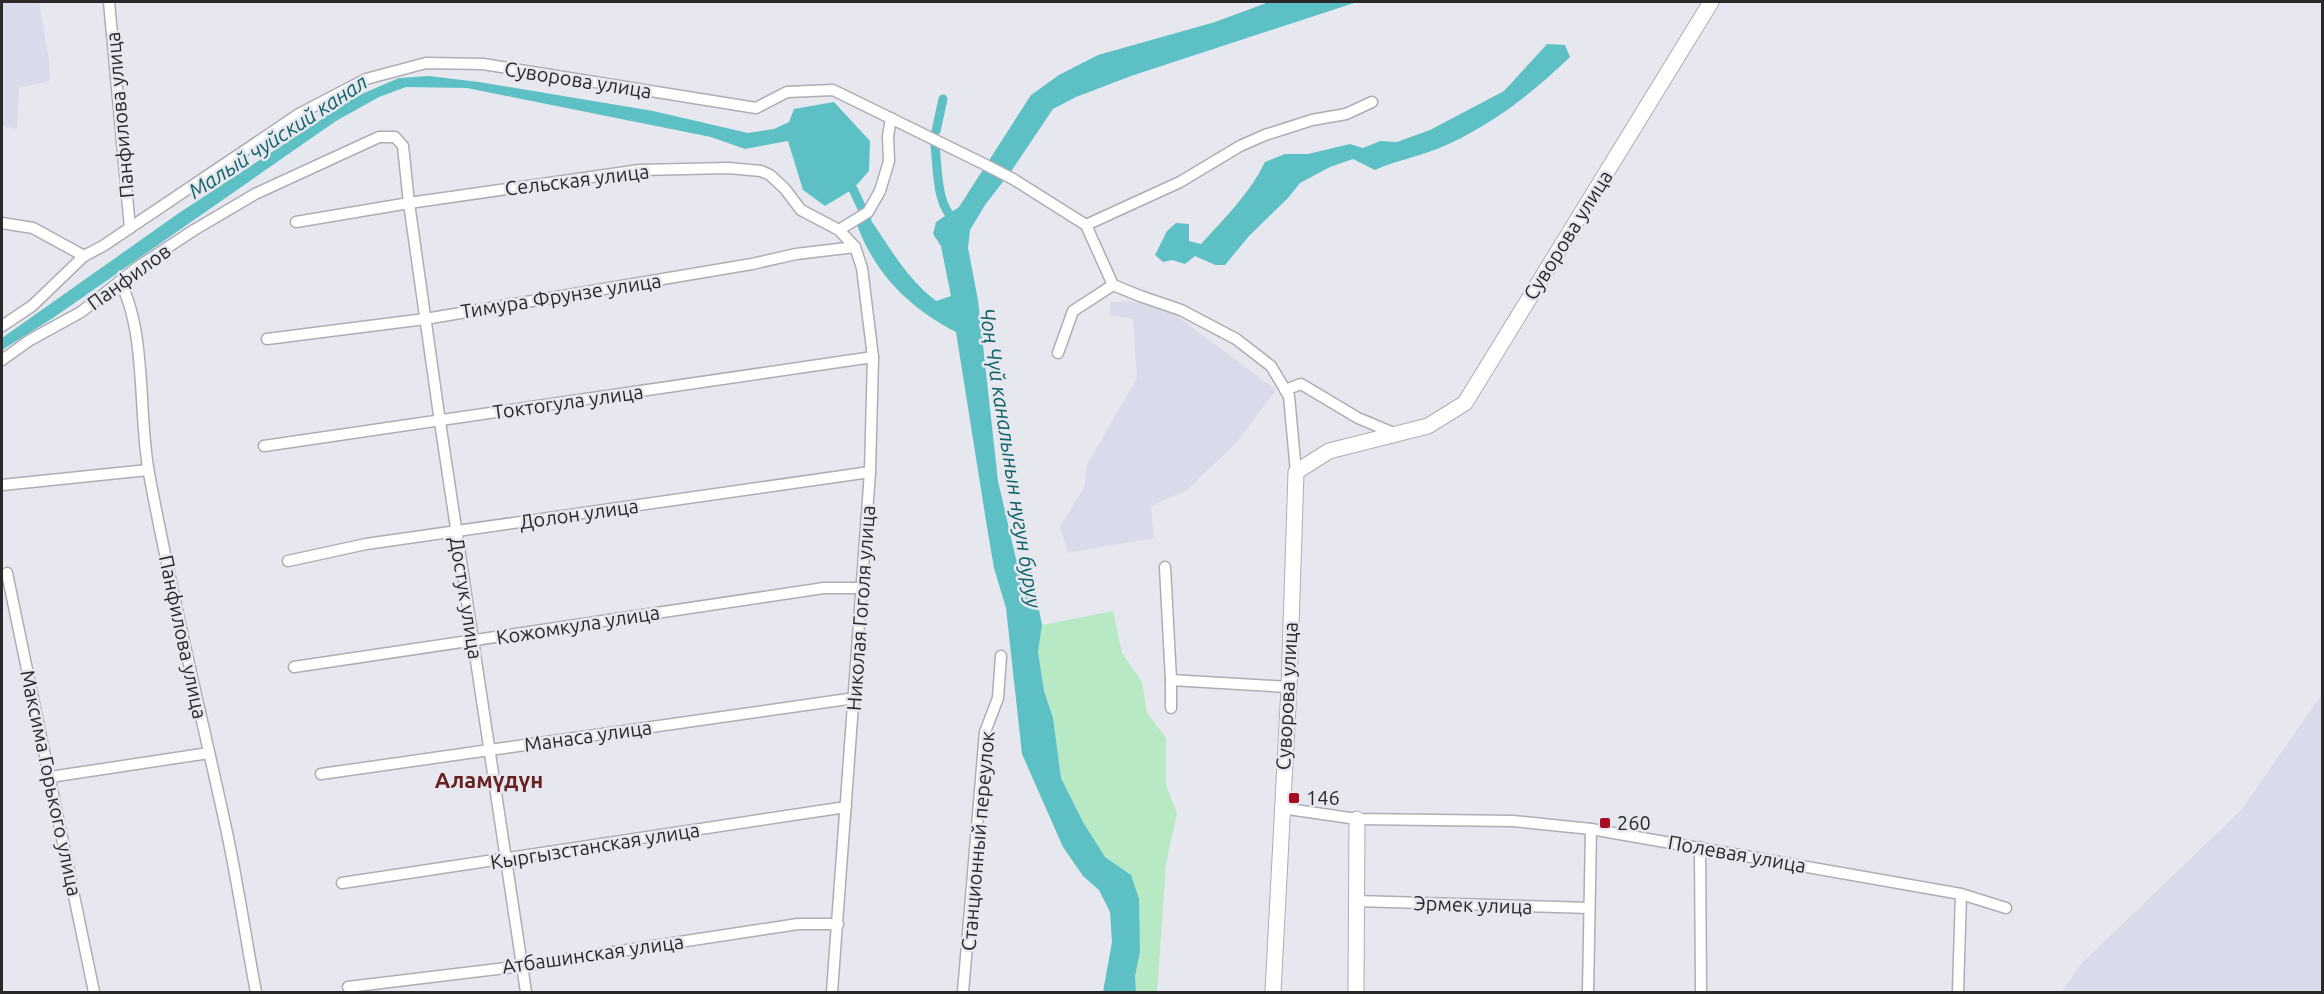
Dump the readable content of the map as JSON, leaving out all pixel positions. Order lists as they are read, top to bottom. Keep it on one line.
{"streets":{"street":["Суворова улица","Панфилова улица","Сельская улица","Панфилов","Тимура Фрунзе улица","Токтогула улица","Долон улица","Достук улица","Николая Гоголя улица","Кожомкула улица","Манаса улица","Максима Горького улица","Станционный переулок","Кыргызстанская улица","Полевая улица","Эрмек улица","Атбашинская улица"]},"crossings":[["Суворова улица","Панфилова улица"],["Суворова улица","Полевая улица"],["Панфилова улица","Панфилов"],["Сельская улица","Панфилов"],["Сельская улица","Достук улица"],["Сельская улица","Николая Гоголя улица"],["Панфилов","Достук улица"],["Тимура Фрунзе улица","Достук улица"],["Тимура Фрунзе улица","Николая Гоголя улица"],["Токтогула улица","Достук улица"],["Токтогула улица","Николая Гоголя улица"],["Долон улица","Достук улица"],["Долон улица","Николая Гоголя улица"],["Достук улица","Кожомкула улица"],["Достук улица","Манаса улица"],["Достук улица","Кыргызстанская улица"],["Достук улица","Атбашинская улица"],["Николая Гоголя улица","Кожомкула улица"],["Николая Гоголя улица","Манаса улица"],["Николая Гоголя улица","Кыргызстанская улица"],["Николая Гоголя улица","Атбашинская улица"]],"districts":["Аламүдүн"],"water":["Малый чуйский канал","Чоң Чүй каналынын нугун буруу"],"places":{"transit":["146","260"]}}
